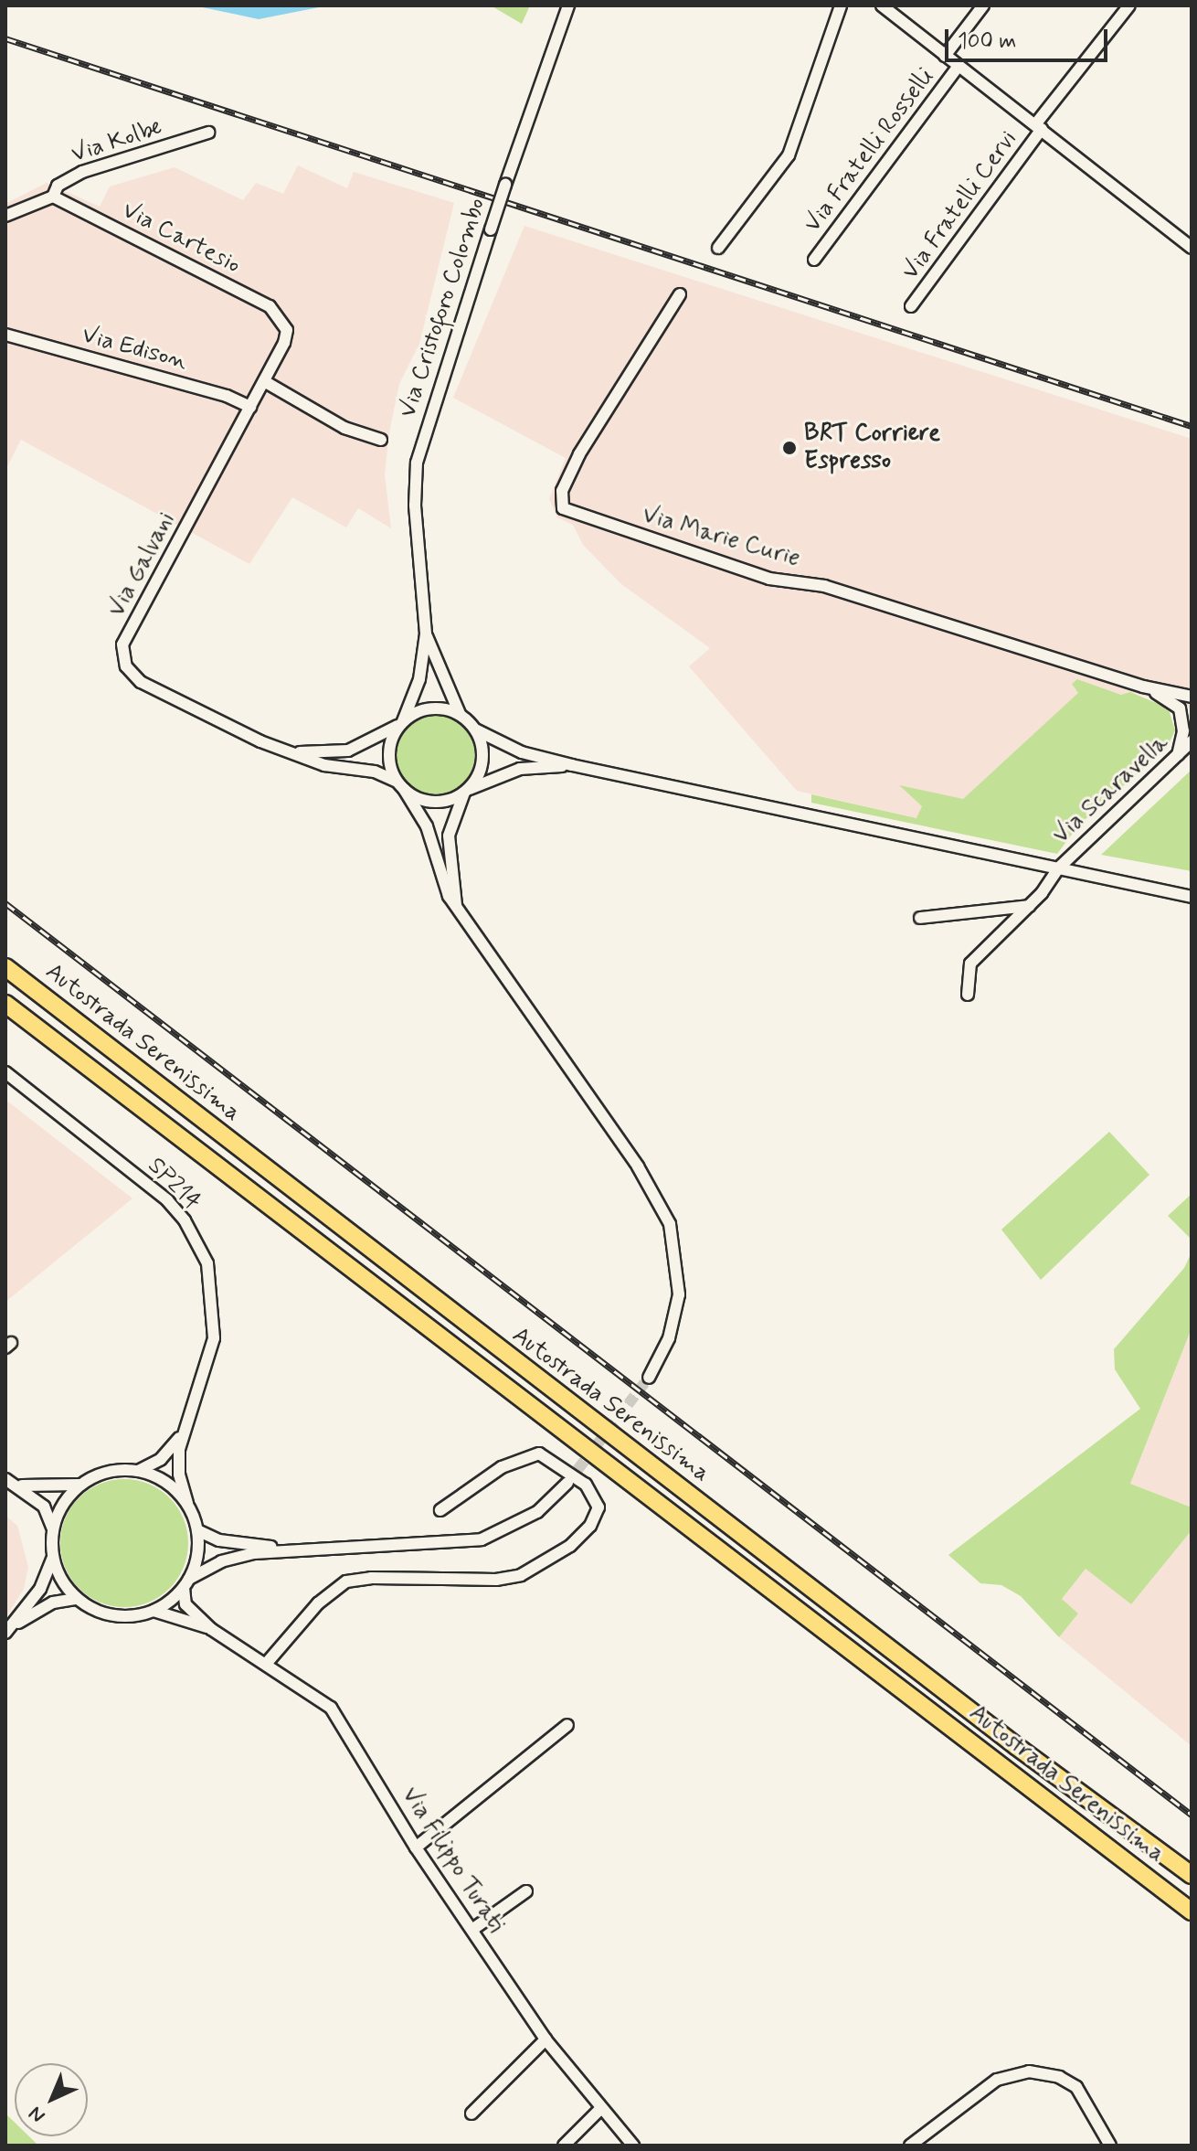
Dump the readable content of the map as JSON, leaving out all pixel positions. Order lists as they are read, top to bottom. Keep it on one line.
{"streets":{"highway":["Autostrada Serenissima"],"street":["Via Kolbe","Via Fratelli Rosselli","Via Fratelli Cervi","Via Cartesio","Via Cristoforo Colombo","Via Edison","Via Marie Curie","Via Galvani","Via Scaravella","SP214","Via Filippo Turati"]},"crossings":[["Via Kolbe","Via Cartesio"],["Via Cartesio","Via Galvani"],["Via Cristoforo Colombo","Via Galvani"],["Via Edison","Via Galvani"],["SP214","Via Filippo Turati"]],"places":["BRT Corriere Espresso"],"scale_bar":"100 m","north":"bottom left"}
